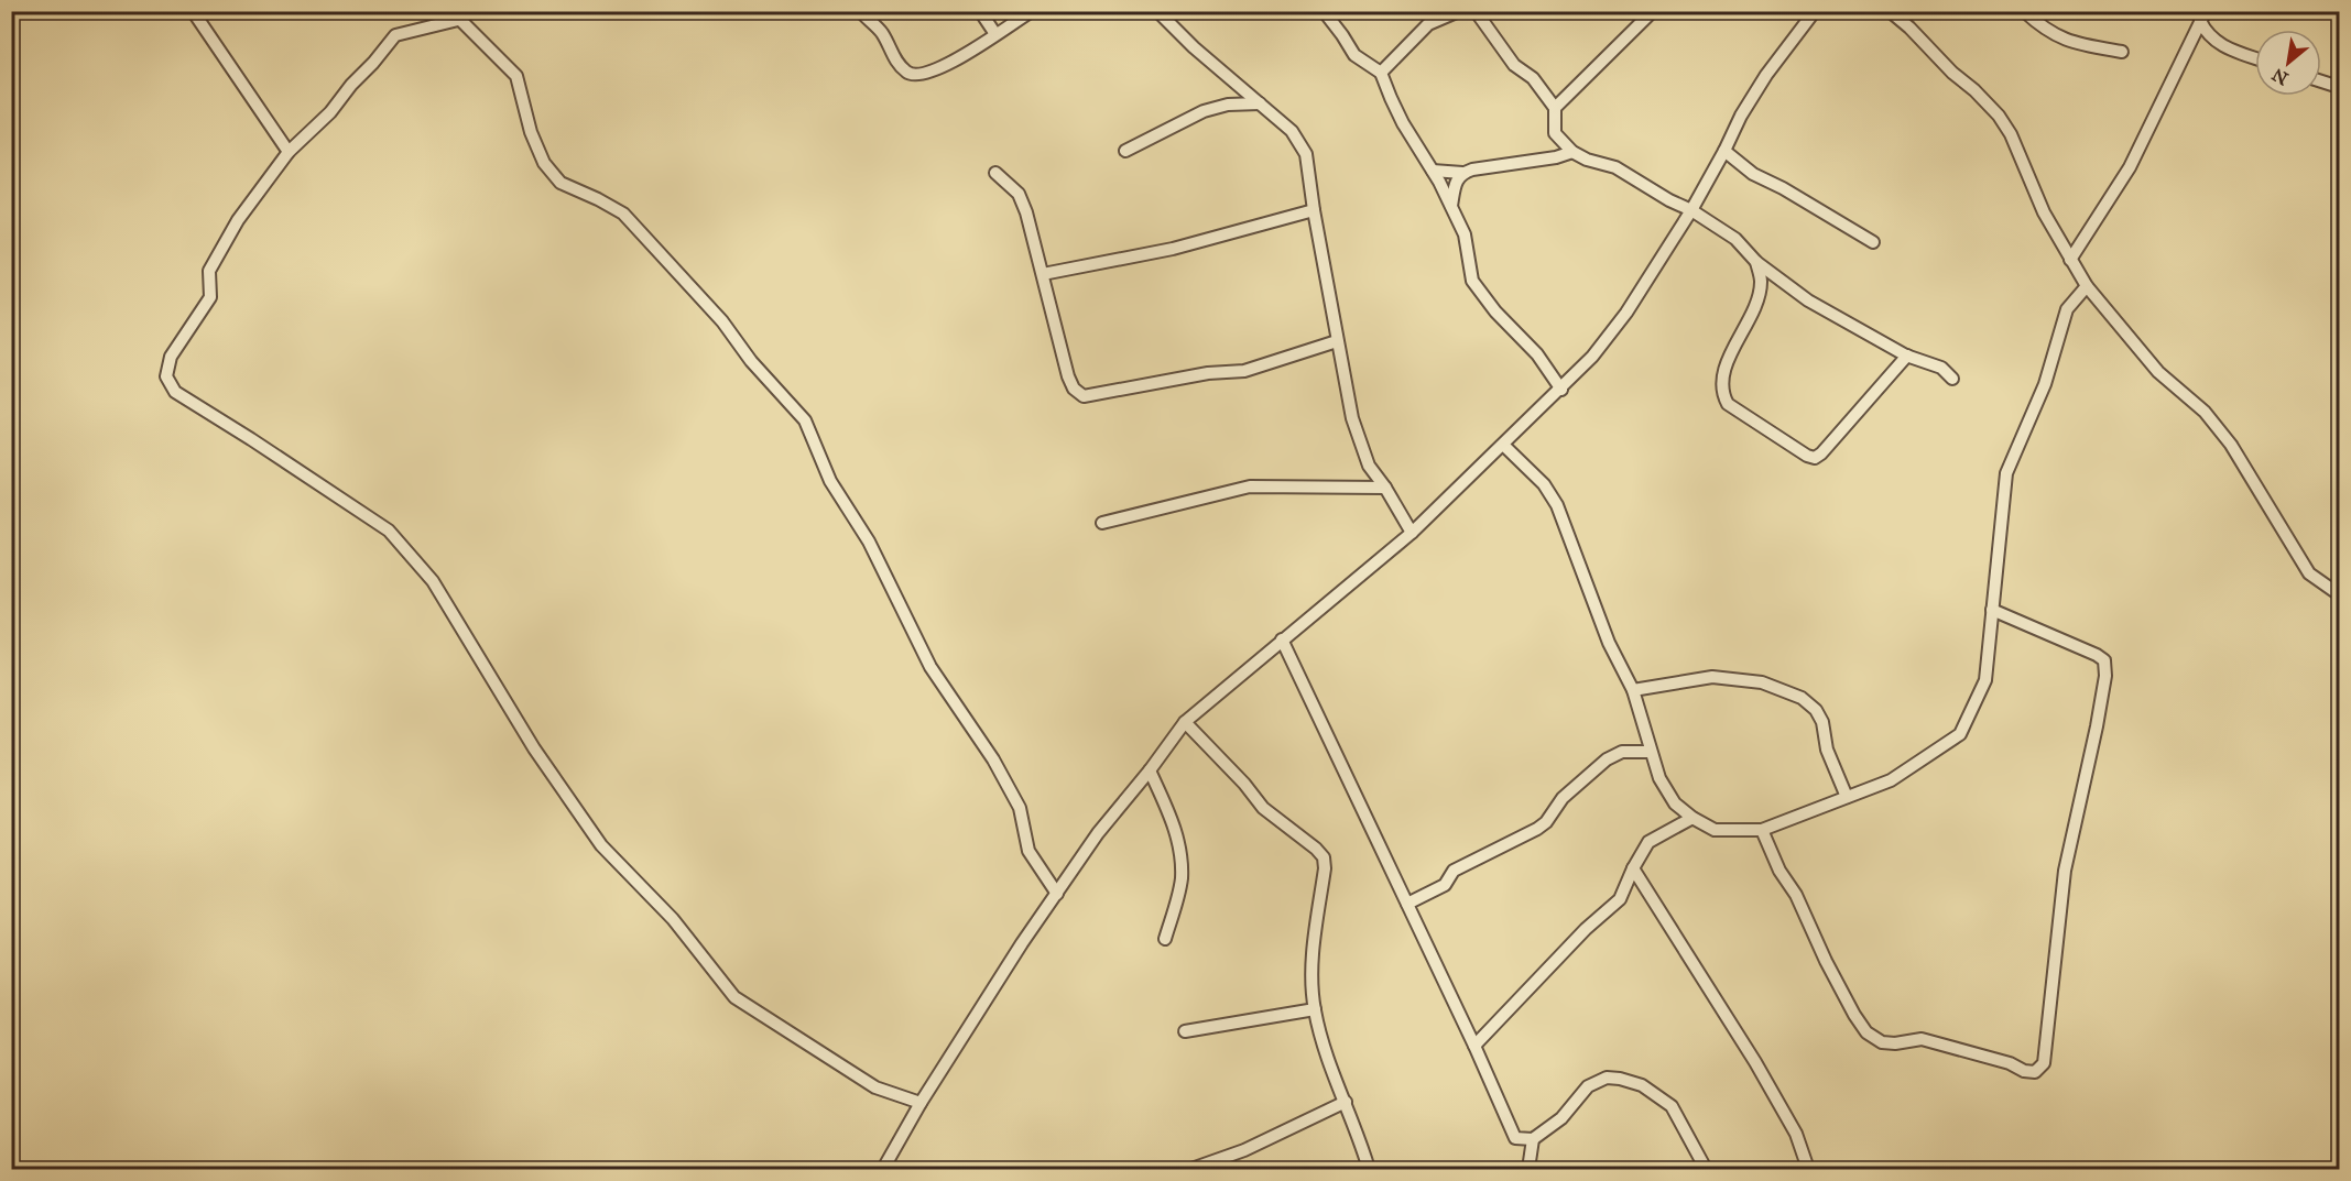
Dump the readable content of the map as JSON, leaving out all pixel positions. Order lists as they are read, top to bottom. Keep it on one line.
{"north":"bottom left"}
